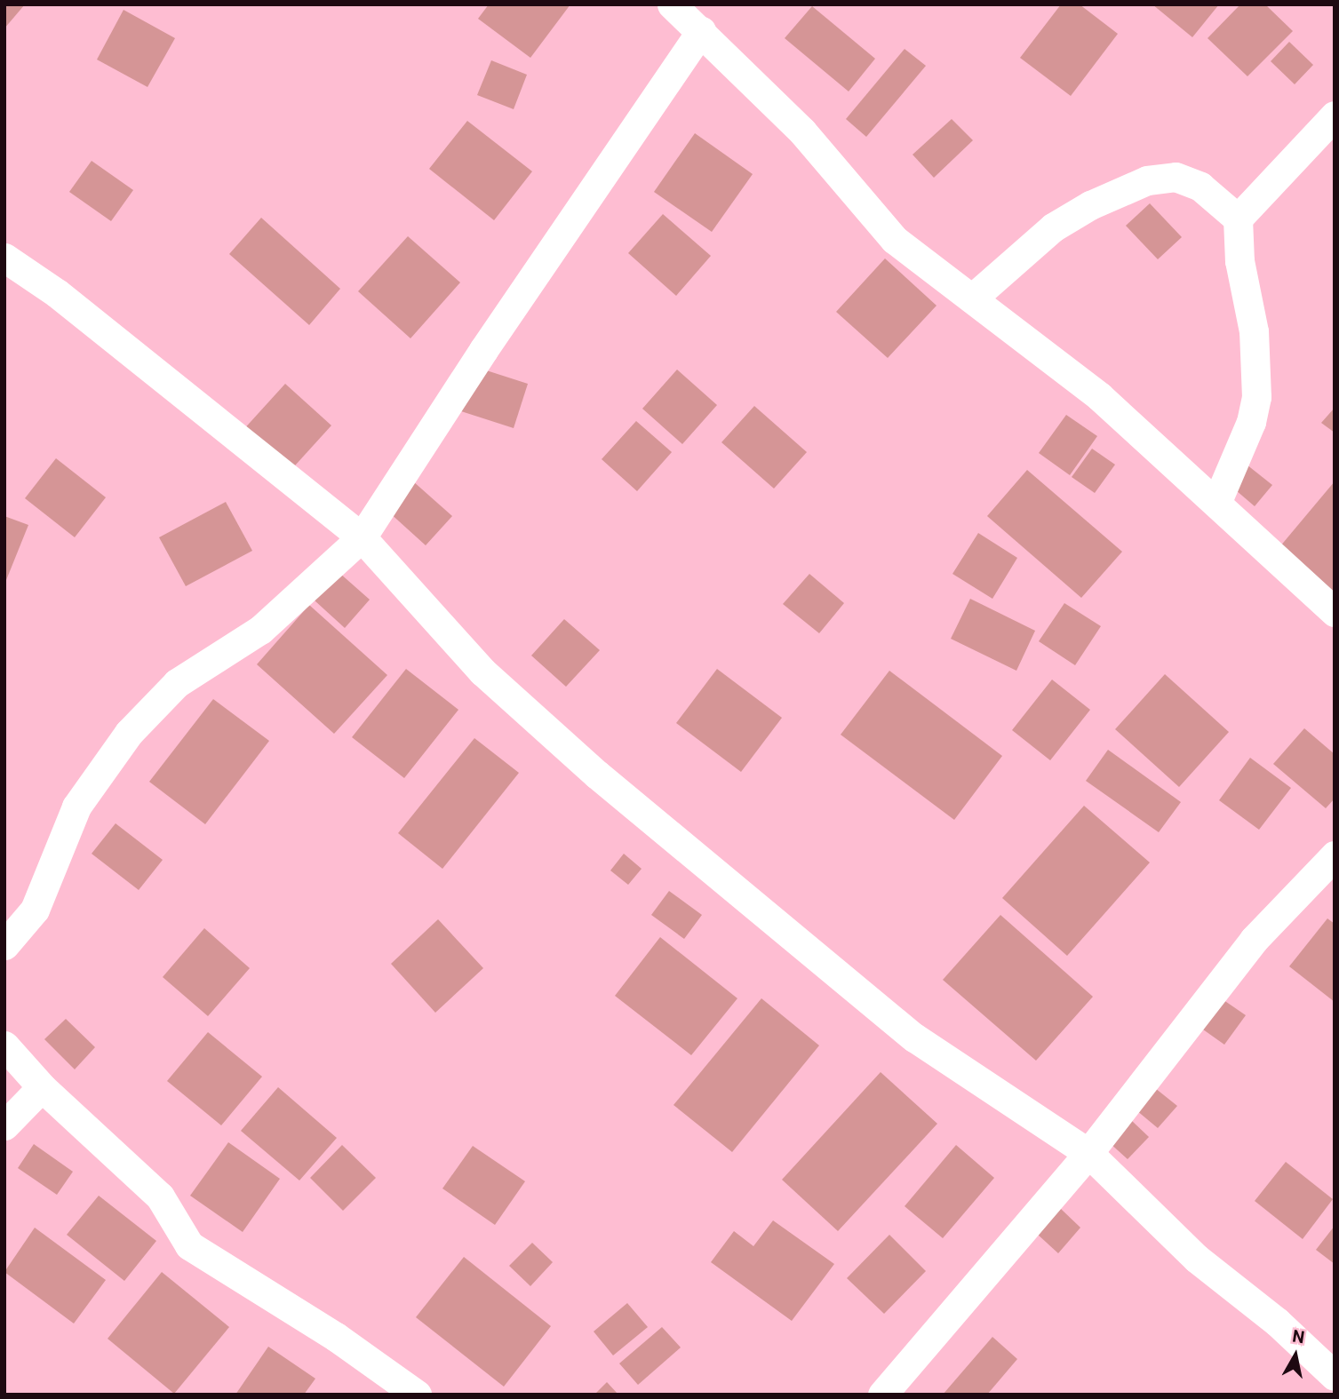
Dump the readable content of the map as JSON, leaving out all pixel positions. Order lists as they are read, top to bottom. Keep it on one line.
{"north":"top"}
